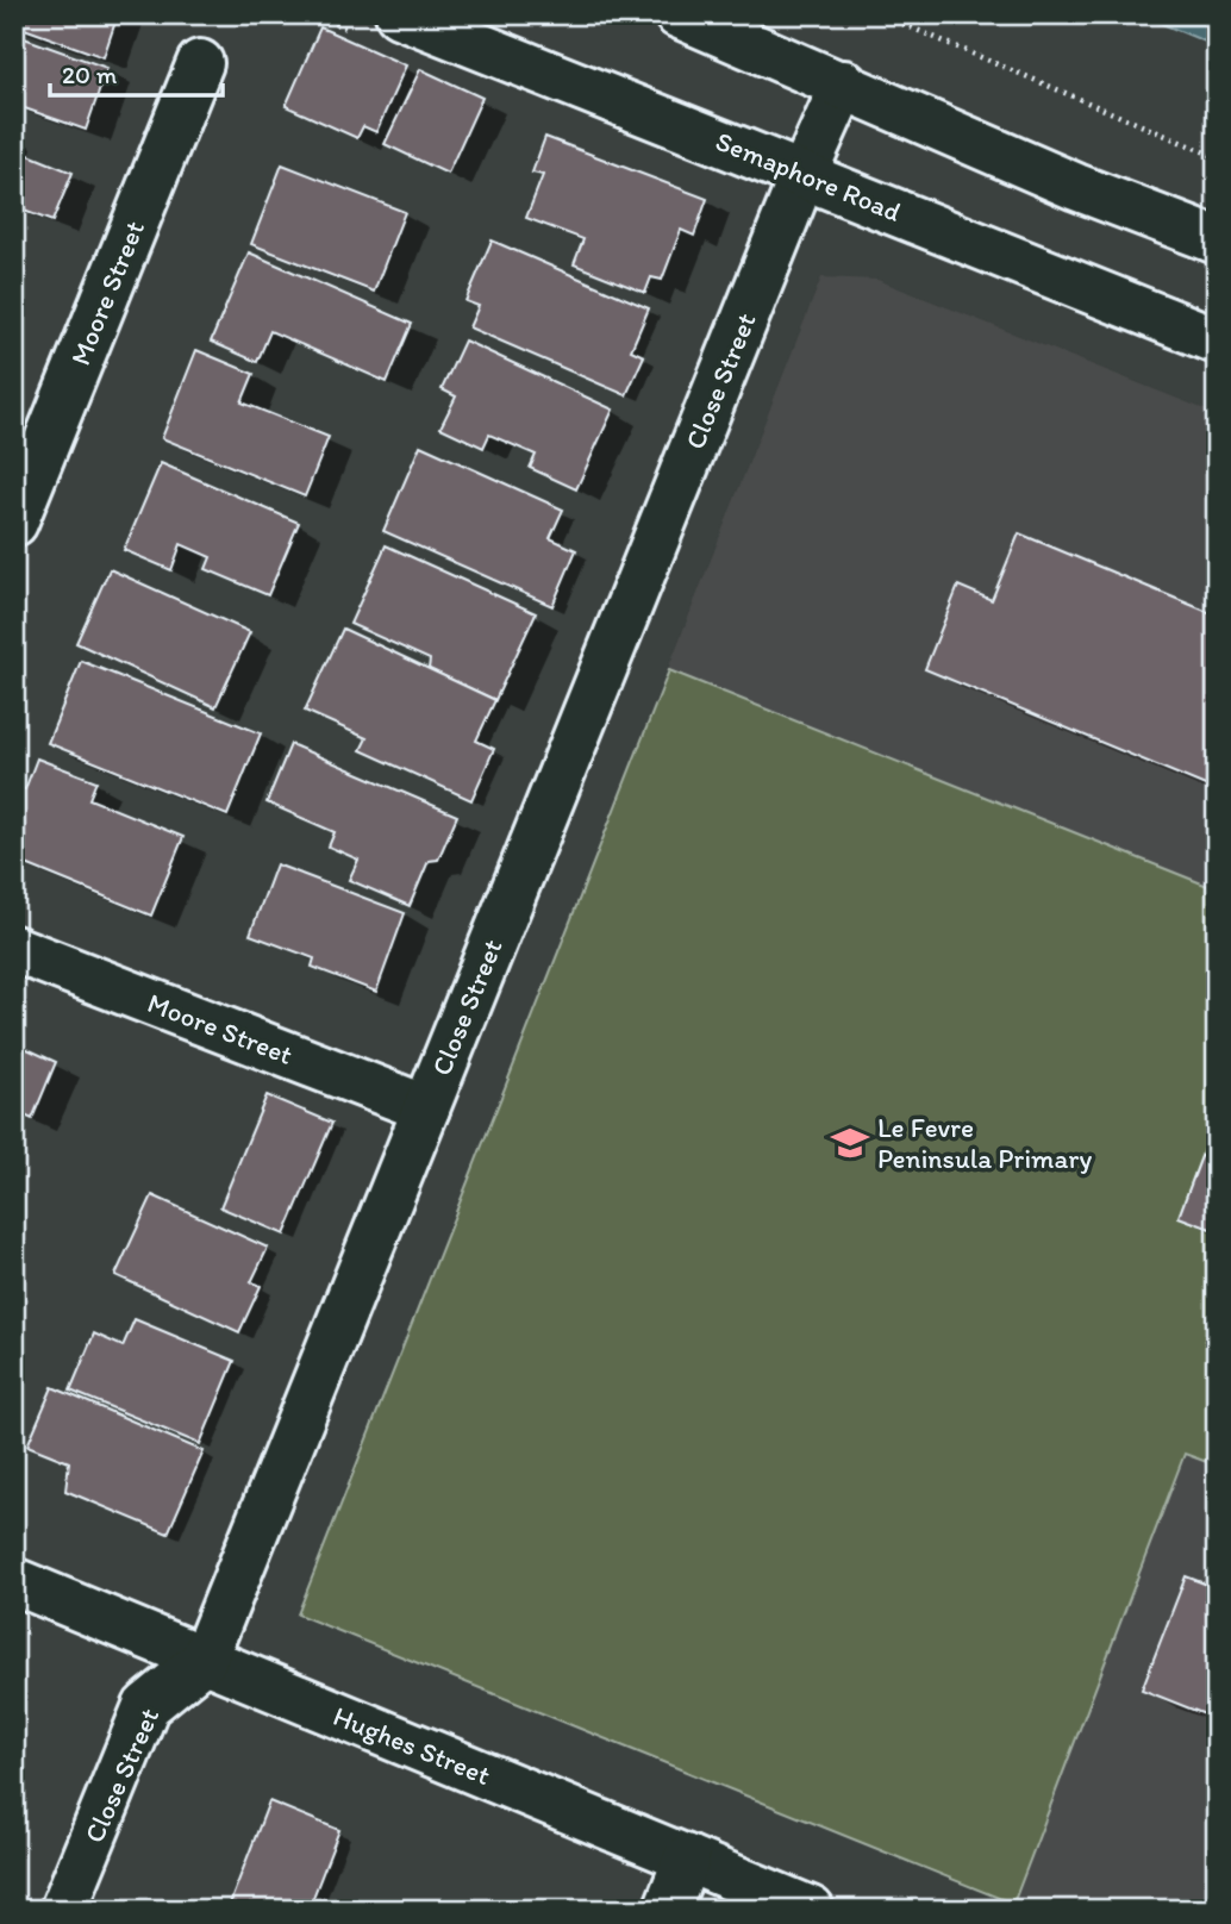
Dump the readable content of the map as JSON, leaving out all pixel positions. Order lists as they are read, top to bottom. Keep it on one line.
{"streets":{"street":["Semaphore Road","Moore Street","Close Street","Hughes Street"]},"crossings":[["Semaphore Road","Close Street"],["Moore Street","Close Street"],["Close Street","Hughes Street"]],"places":{"school or university":["Le Fevre Peninsula Primary"]},"scale_bar":"20 m"}
